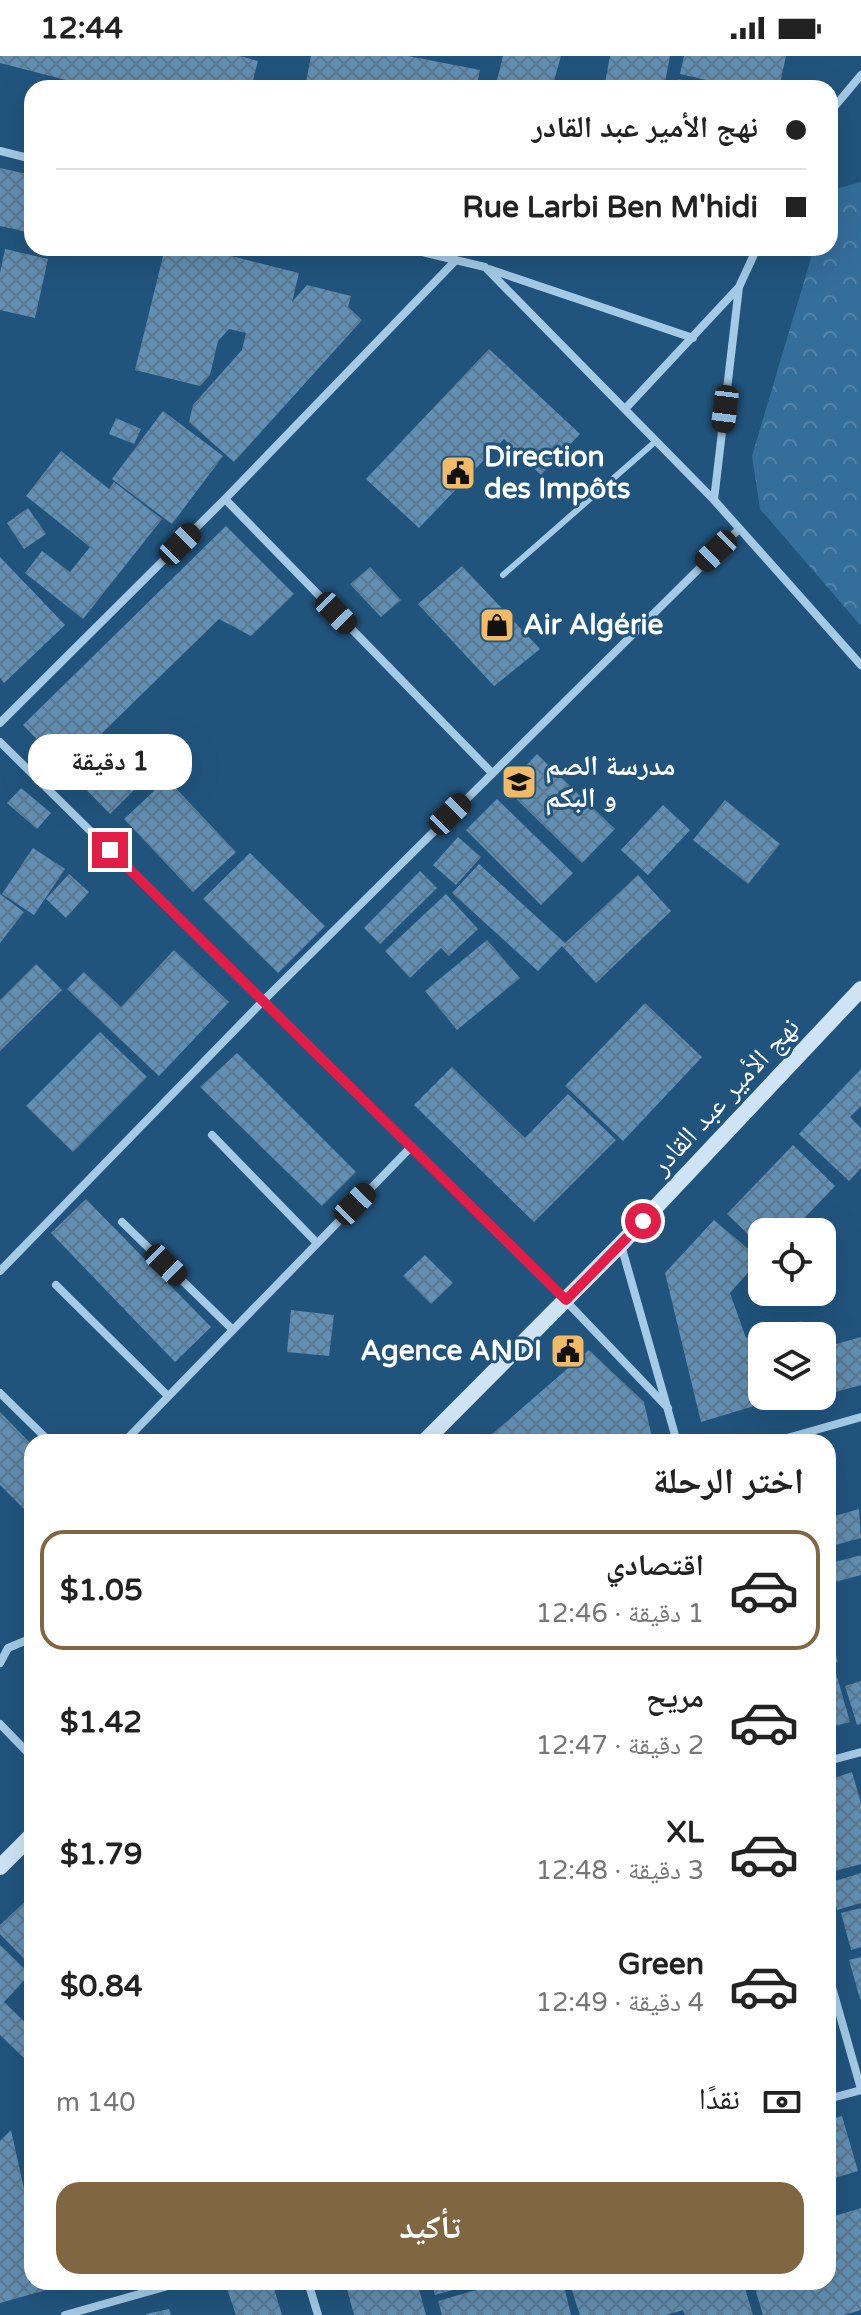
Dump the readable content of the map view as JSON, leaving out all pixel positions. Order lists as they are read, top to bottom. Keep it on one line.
{"streets":{"main road":["نهج الأمير عبد القادر"]},"places":{"public building":["Direction des Impôts","Agence ANDI"],"shop":["Air Algérie"],"school or university":["مدرسة الصم و البكم"]},"page":{"status":"12:44","banner":["نهج الأمير عبد القادر","Rue Larbi Ben M'hidi"],"bubble":"1 دقيقة","heading":"اختر الرحلة","list":[{"name":"اقتصادي","note":"1 دقيقة · 12:46","value":"$1.05"},{"name":"مريح","note":"2 دقيقة · 12:47","value":"$1.42"},{"name":"XL","note":"3 دقيقة · 12:48","value":"$1.79"},{"name":"Green","note":"4 دقيقة · 12:49","value":"$0.84"}],"pay":["نقدًا","140 m"],"buttons":"تأكيد"}}
